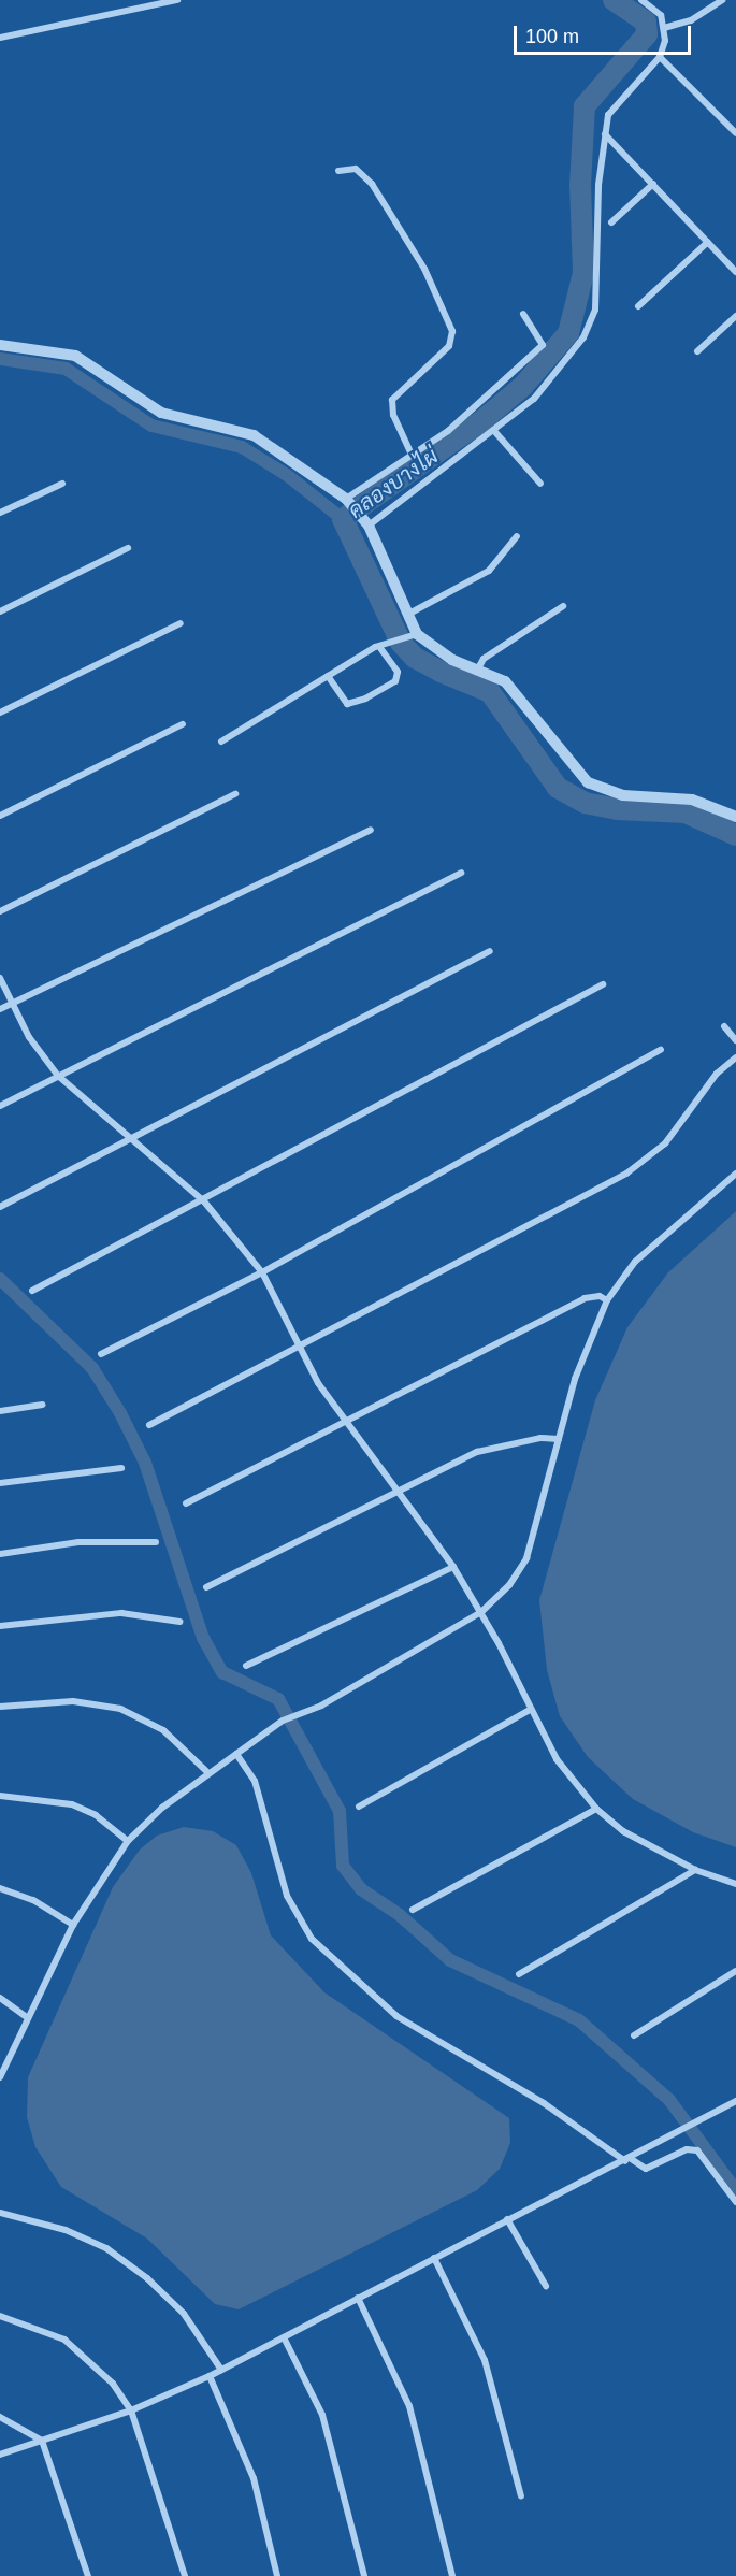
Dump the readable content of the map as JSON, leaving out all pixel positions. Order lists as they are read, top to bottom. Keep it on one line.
{"water":["คลองบางไผ่"],"scale_bar":"100 m"}
